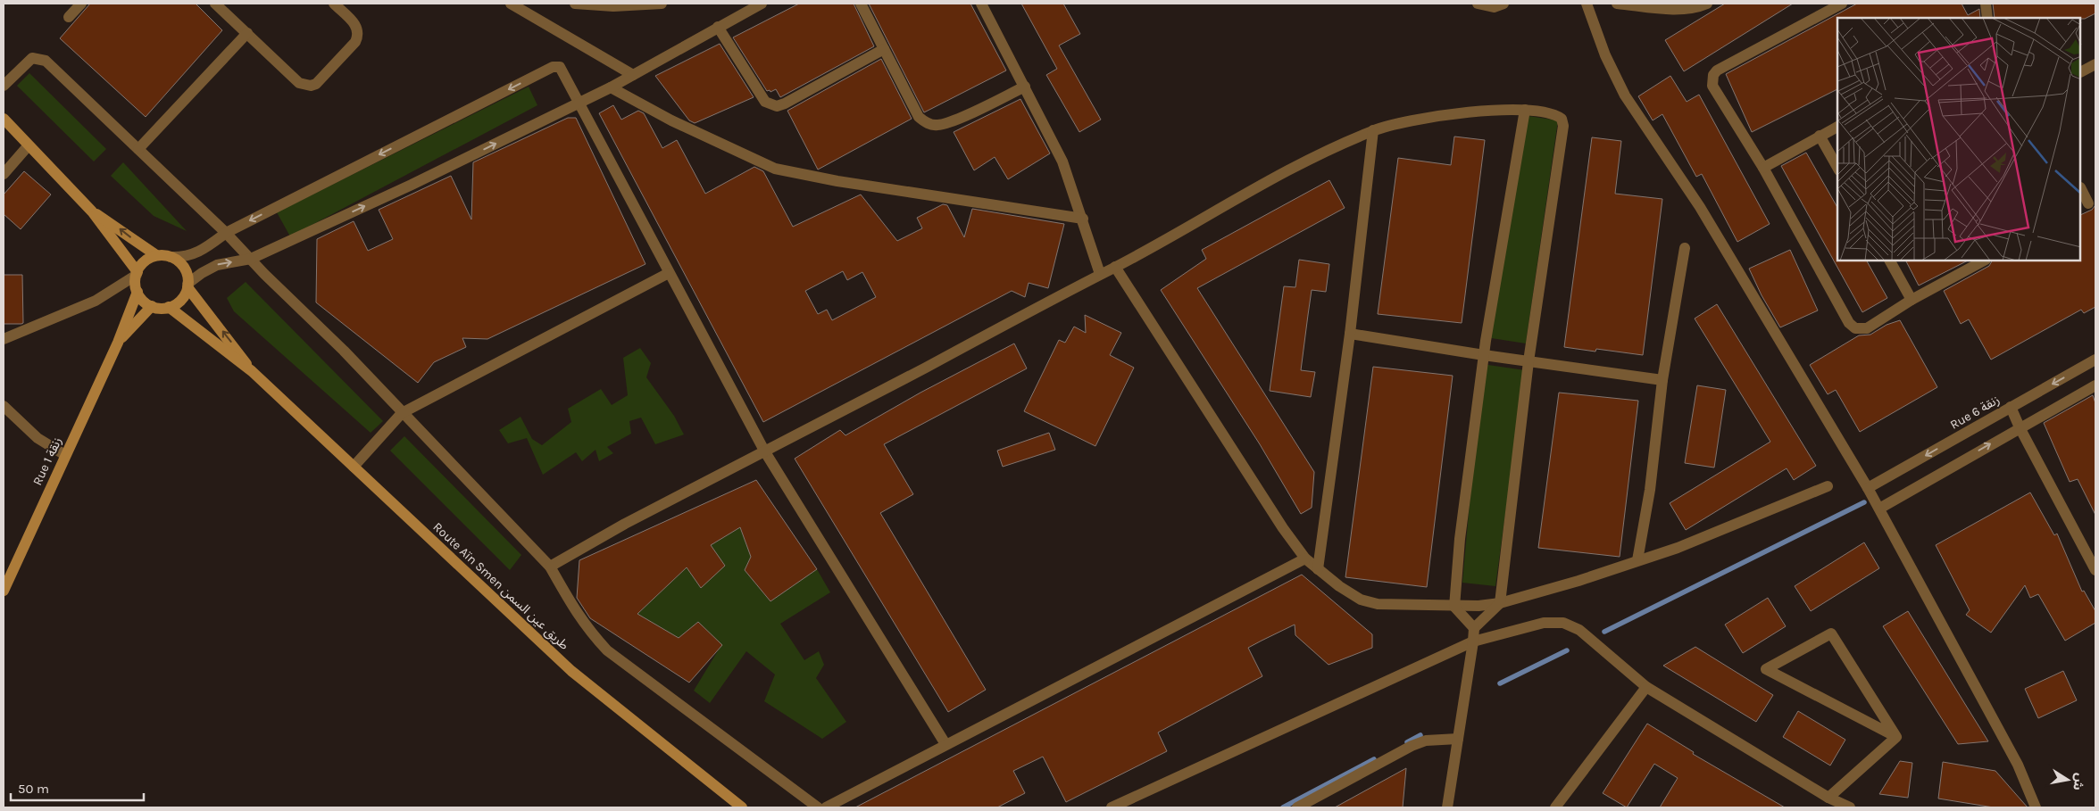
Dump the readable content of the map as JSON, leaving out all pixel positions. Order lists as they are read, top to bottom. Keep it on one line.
{"streets":{"street":["Rue 6 زنقة","Rue 1 زنقة","Route Aïn Smen طريق عين السمن"]},"crossings":[["Rue 1 زنقة","Route Aïn Smen طريق عين السمن"]],"scale_bar":"50 m","north":"right"}
